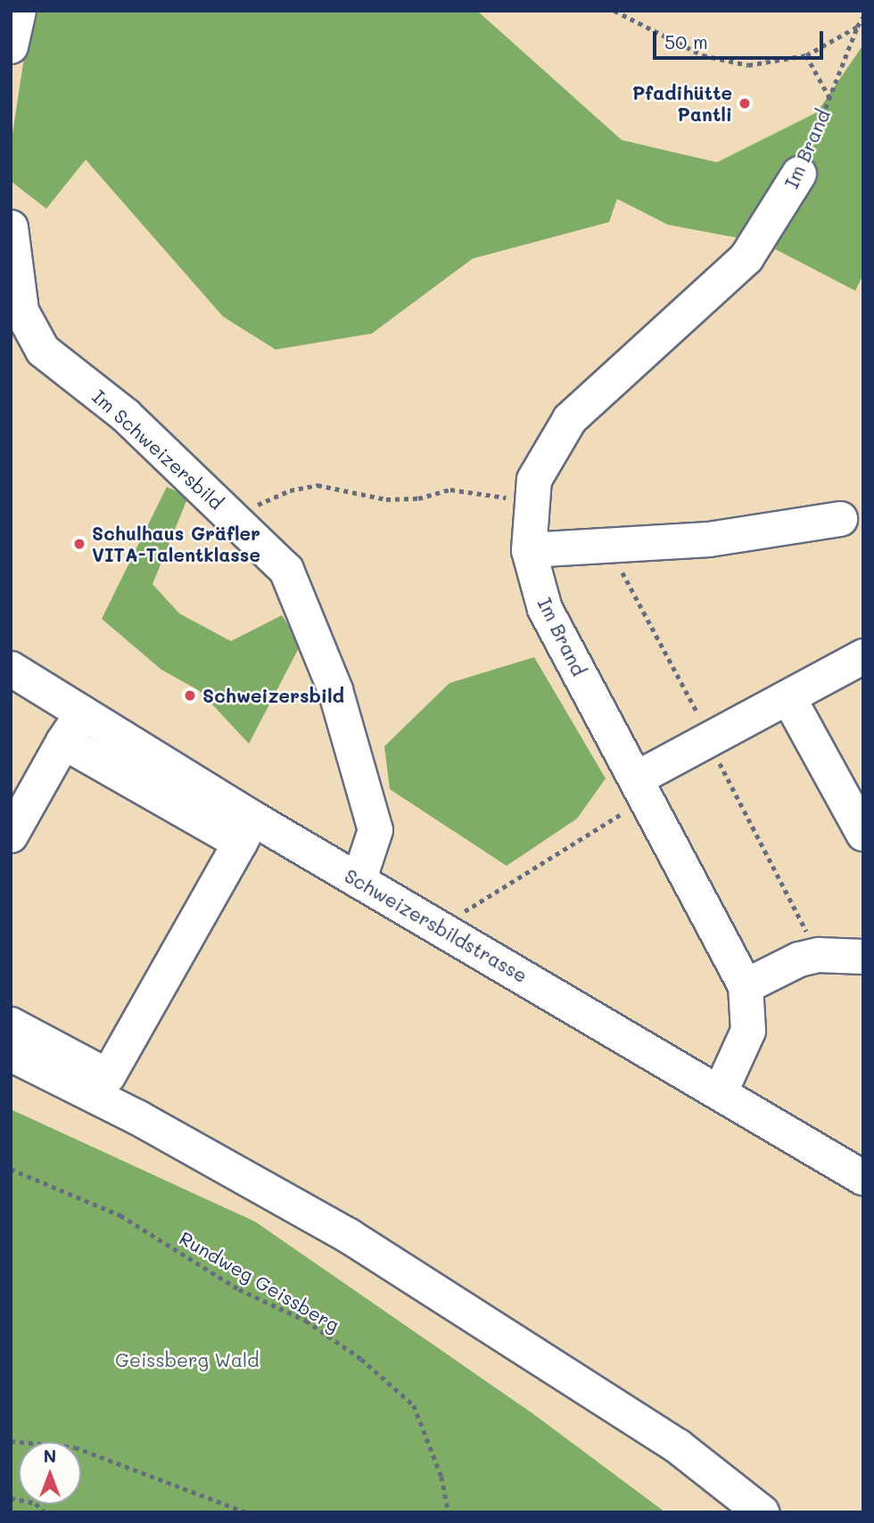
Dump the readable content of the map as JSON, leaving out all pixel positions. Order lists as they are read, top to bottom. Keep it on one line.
{"streets":{"main road":["Im Brand","Im Schweizersbild","Schweizersbildstrasse"],"path":["Rundweg Geissberg"]},"crossings":[["Im Brand","Schweizersbildstrasse"],["Im Schweizersbild","Schweizersbildstrasse"]],"parks":["Geissberg Wald"],"places":["Pfadihütte Pantli","Schulhaus Gräfler VITA-Talentklasse","Schweizersbild"],"scale_bar":"50 m","north":"top"}
